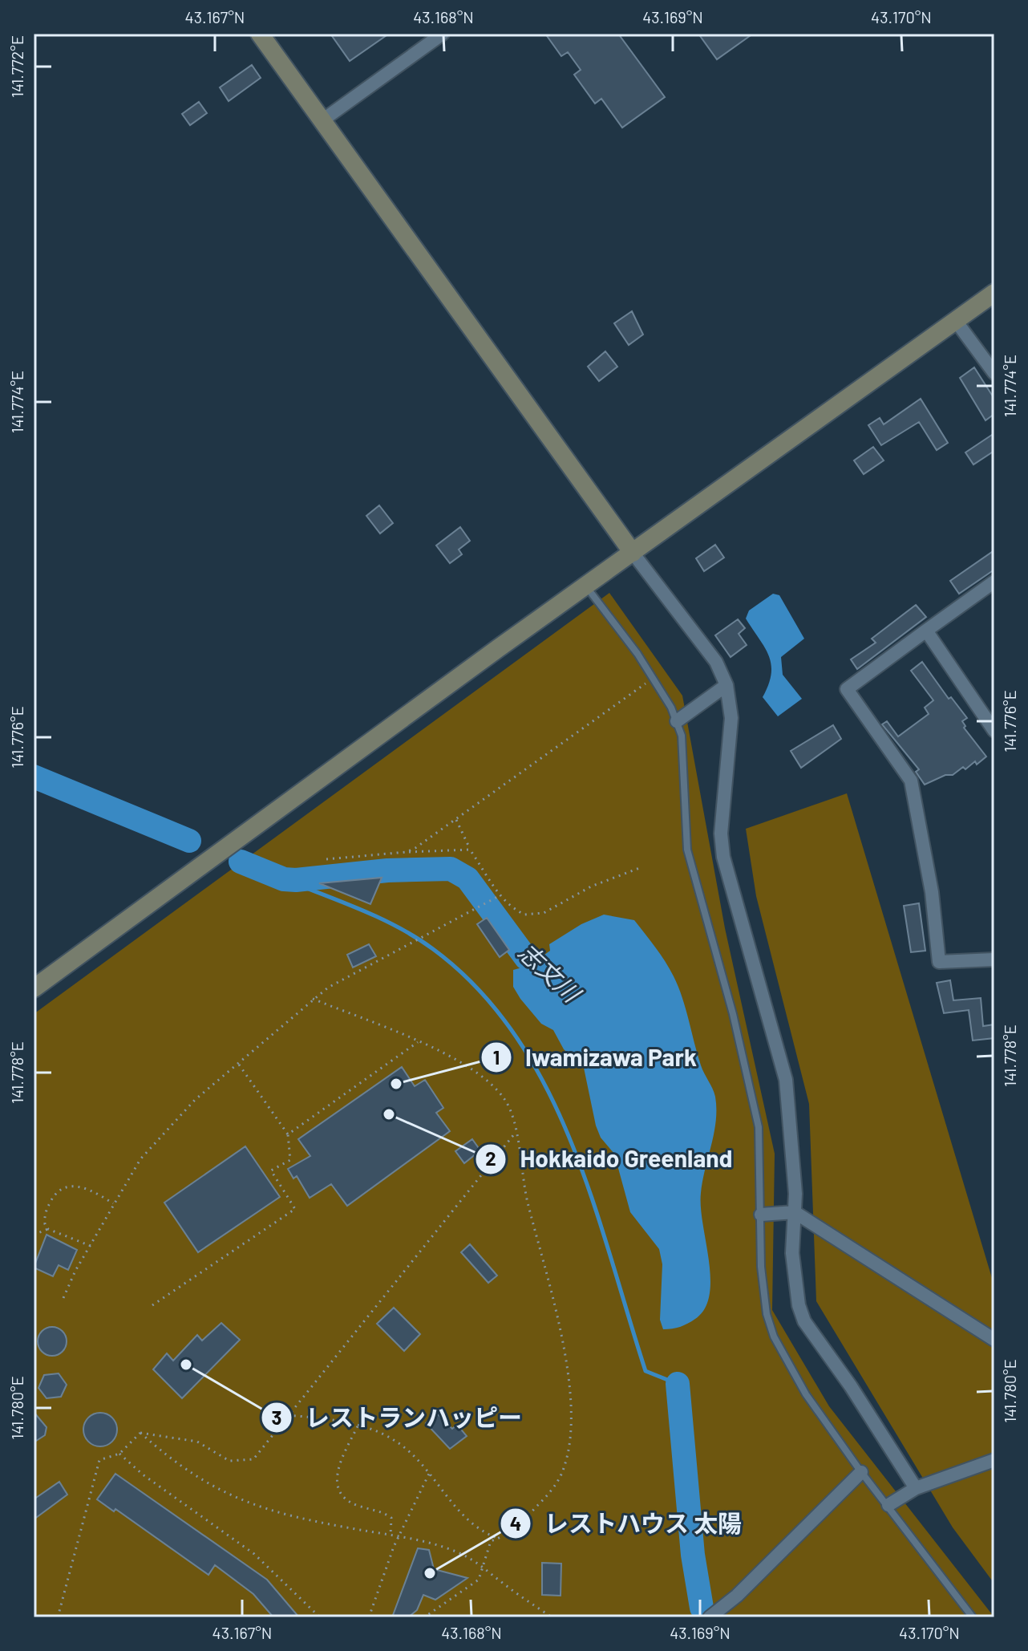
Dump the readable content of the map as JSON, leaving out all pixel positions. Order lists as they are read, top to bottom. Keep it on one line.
{"water":["志文川"],"places":["Iwamizawa Park","Hokkaido Greenland","レストランハッピー","レストハウス 太陽"],"coordinates":["43.167°N","43.168°N","43.169°N","43.170°N","141.772°E","141.774°E","141.776°E","141.778°E","141.780°E"]}
